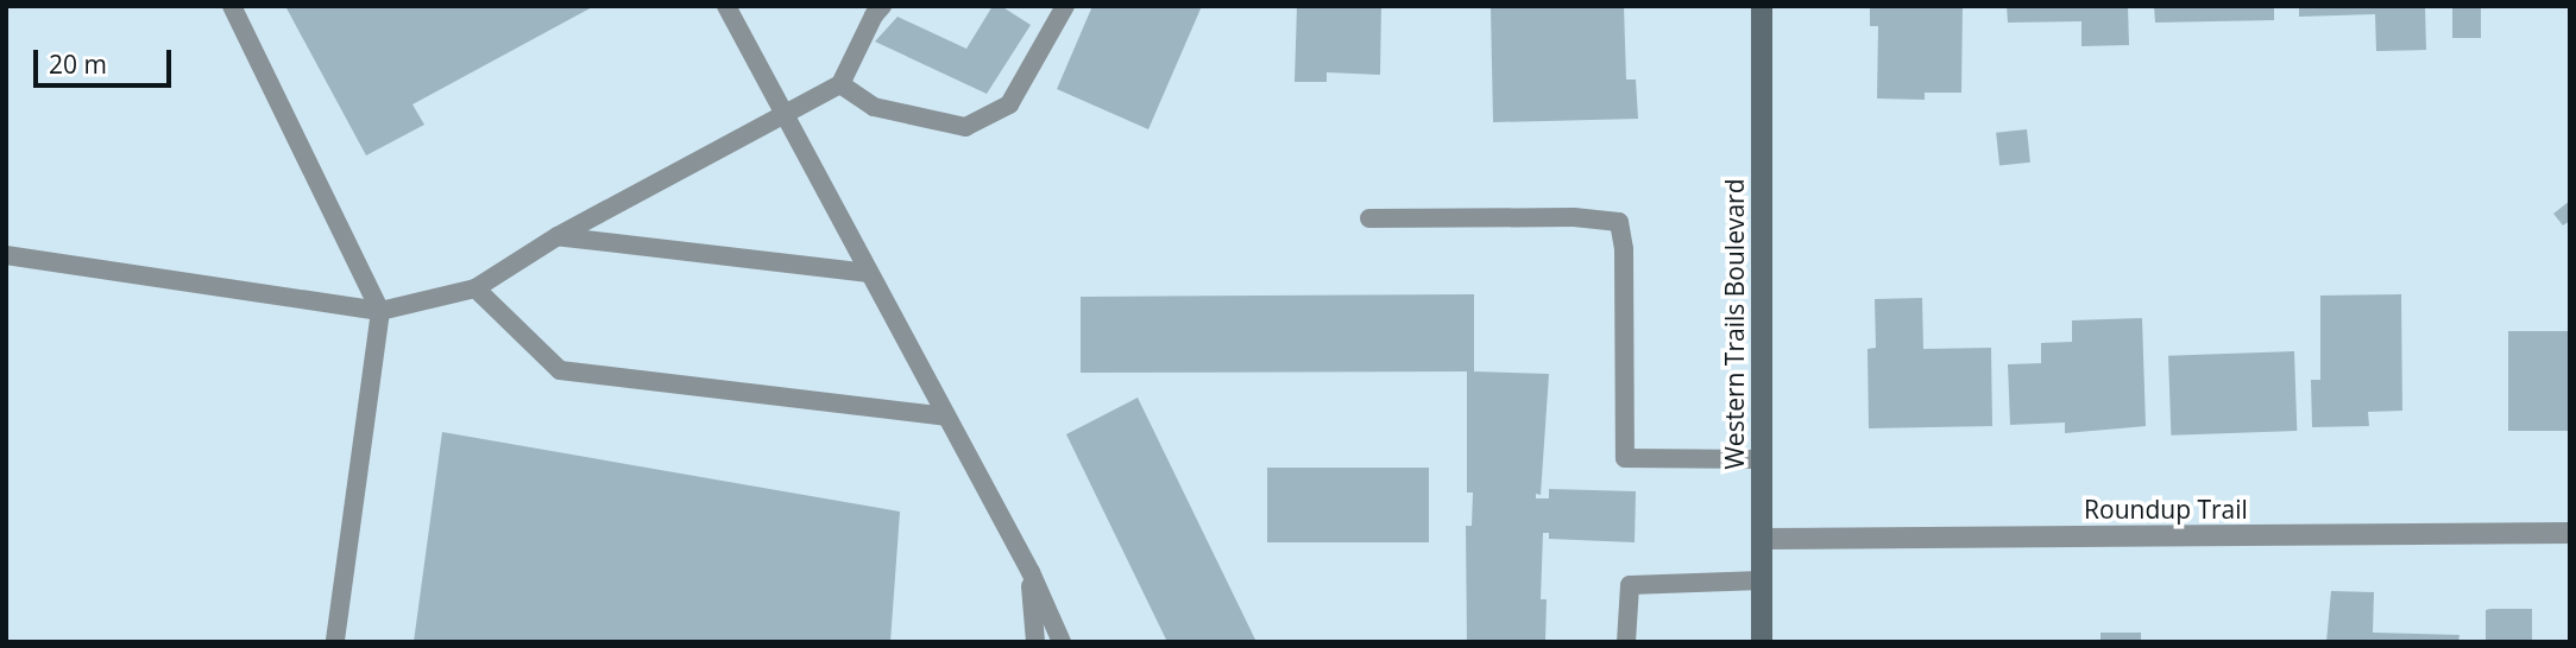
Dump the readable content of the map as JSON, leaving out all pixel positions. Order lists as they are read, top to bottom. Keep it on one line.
{"streets":{"street":["Western Trails Boulevard","Roundup Trail"]},"crossings":[["Western Trails Boulevard","Roundup Trail"]],"scale_bar":"20 m"}
